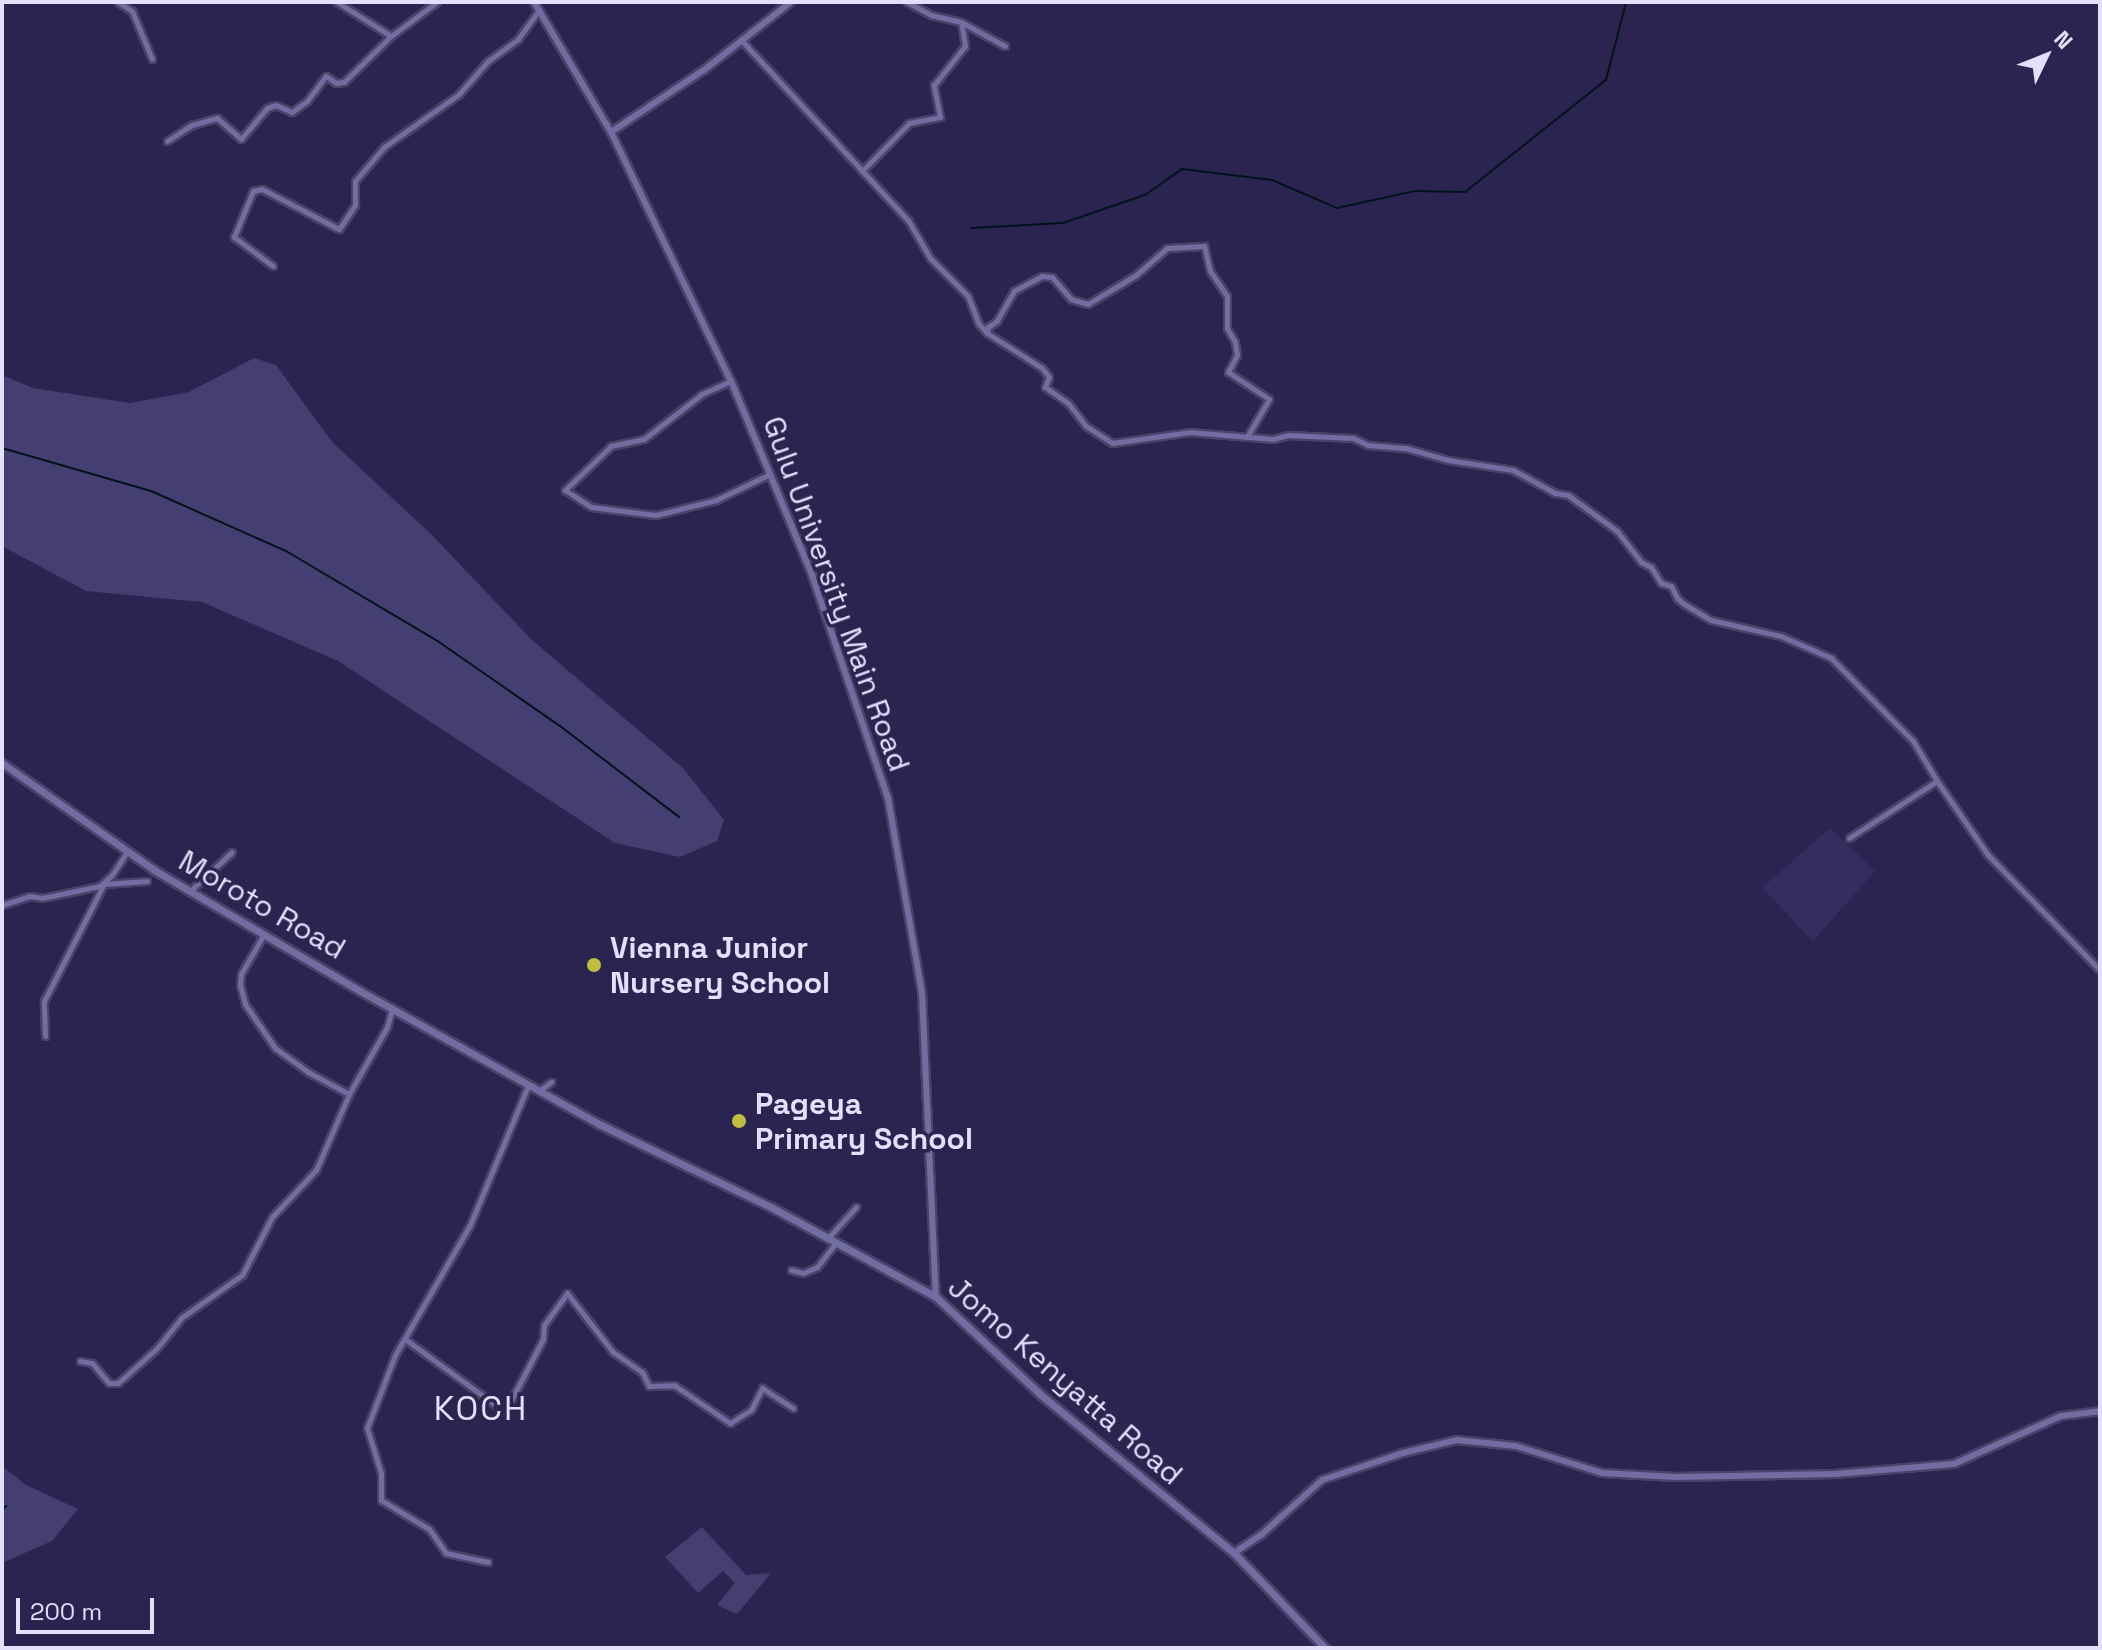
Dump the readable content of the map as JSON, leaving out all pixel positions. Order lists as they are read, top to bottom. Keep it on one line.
{"streets":{"main road":["Moroto Road","Jomo Kenyatta Road"],"street":["Gulu University Main Road"]},"crossings":[["Gulu University Main Road","Jomo Kenyatta Road"],["Moroto Road","Jomo Kenyatta Road"]],"districts":["KOCH"],"places":["Vienna Junior Nursery School","Pageya Primary School"],"scale_bar":"200 m","north":"top right"}
